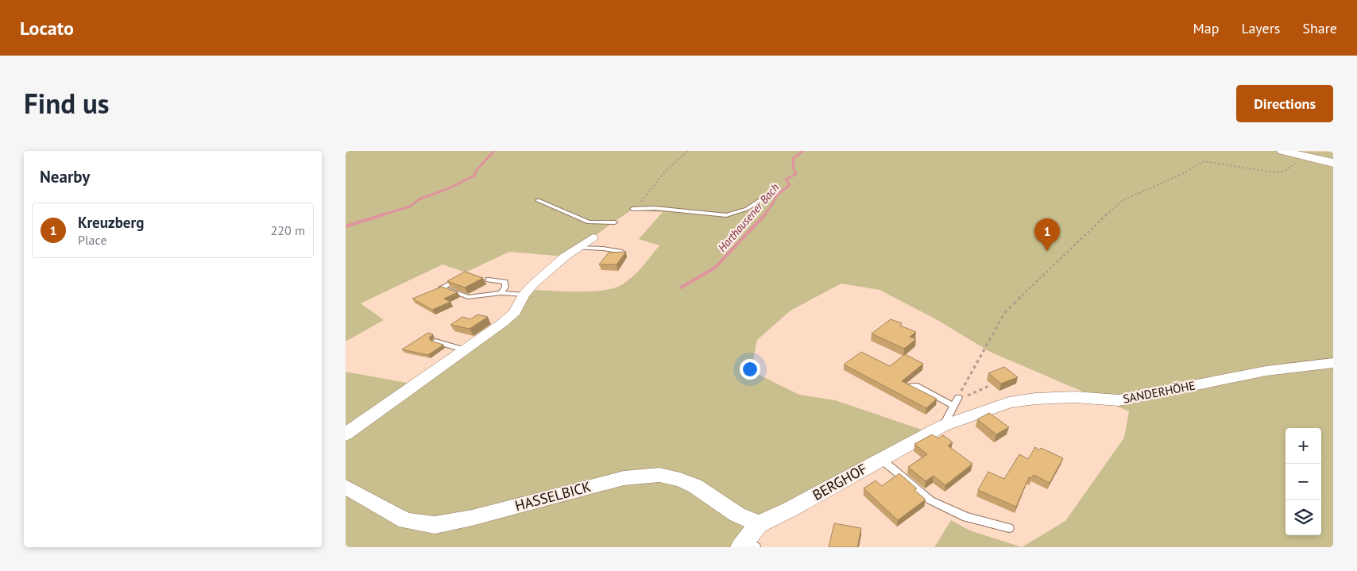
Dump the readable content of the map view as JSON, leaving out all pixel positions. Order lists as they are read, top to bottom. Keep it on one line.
{"streets":{"street":["SANDERHÖHE","BERGHOF","HASSELBICK"]},"crossings":[["SANDERHÖHE","BERGHOF"],["BERGHOF","HASSELBICK"]],"water":["Harthausener Bach"],"page":{"header":"Locato","nav":["Map","Layers","Share"],"title":"Find us","buttons":"Directions","heading":"Nearby","list":[{"mark":"1","name":"Kreuzberg","note":"Place","value":"220 m"}],"pins":"1","map_buttons":["+","−"]}}
